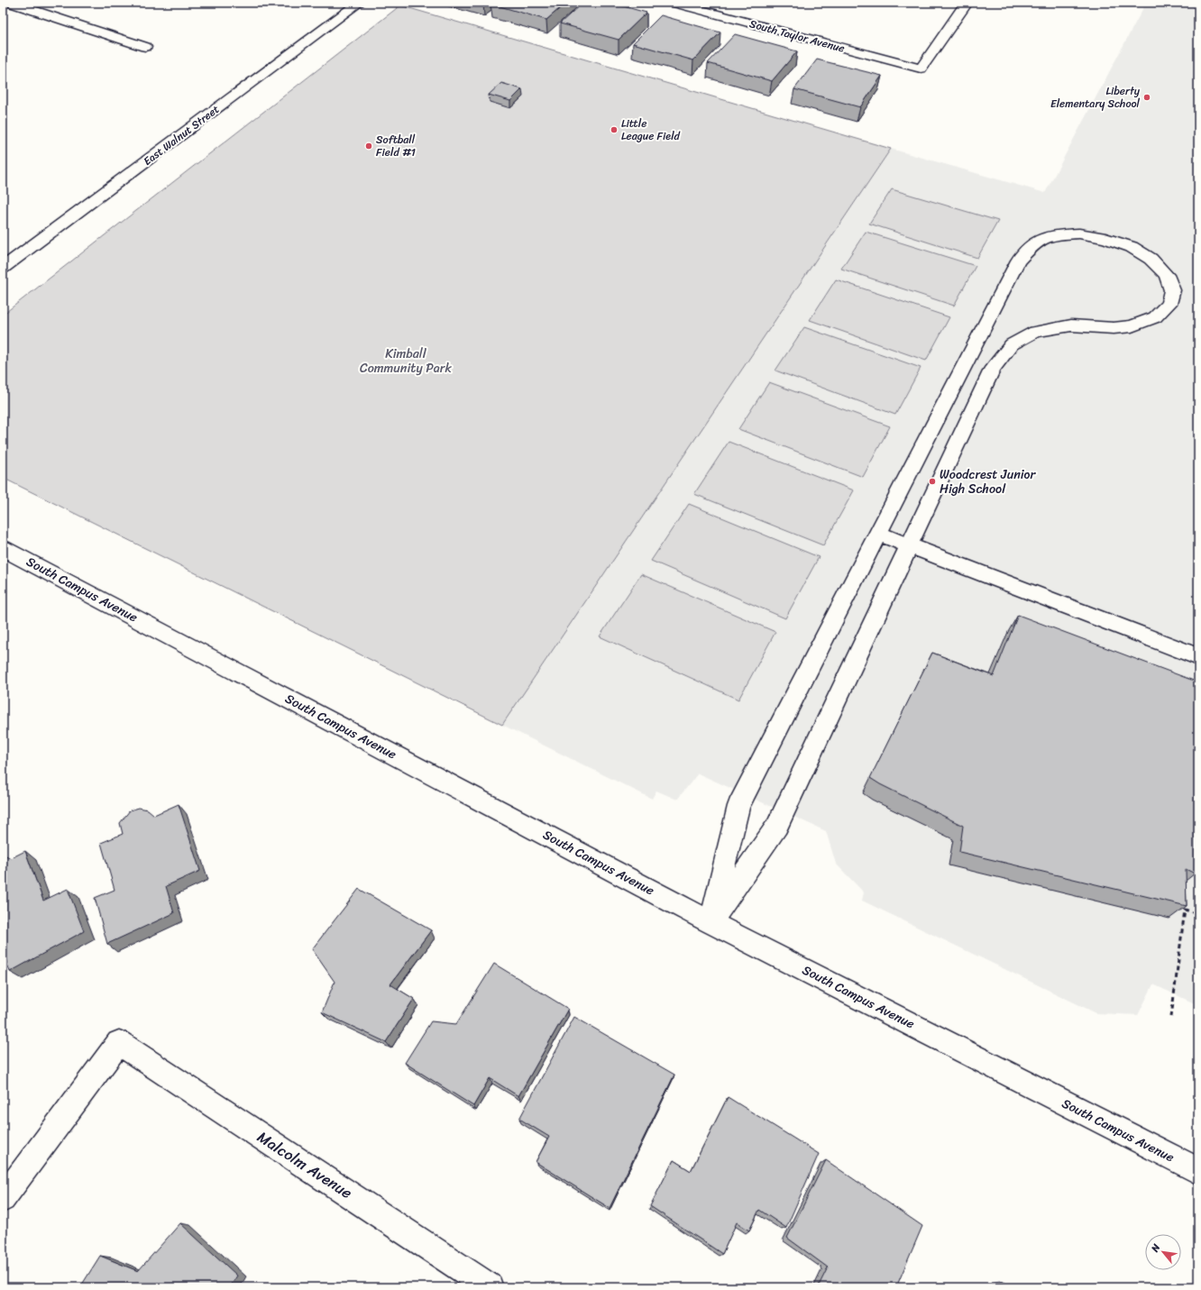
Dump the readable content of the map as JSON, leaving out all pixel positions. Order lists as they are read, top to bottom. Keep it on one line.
{"streets":{"street":["South Taylor Avenue","East Walnut Street","South Campus Avenue","Malcolm Avenue"]},"parks":["Kimball Community Park"],"places":["Liberty Elementary School","Little League Field","Softball Field #1","Woodcrest Junior High School"],"north":"top left"}
